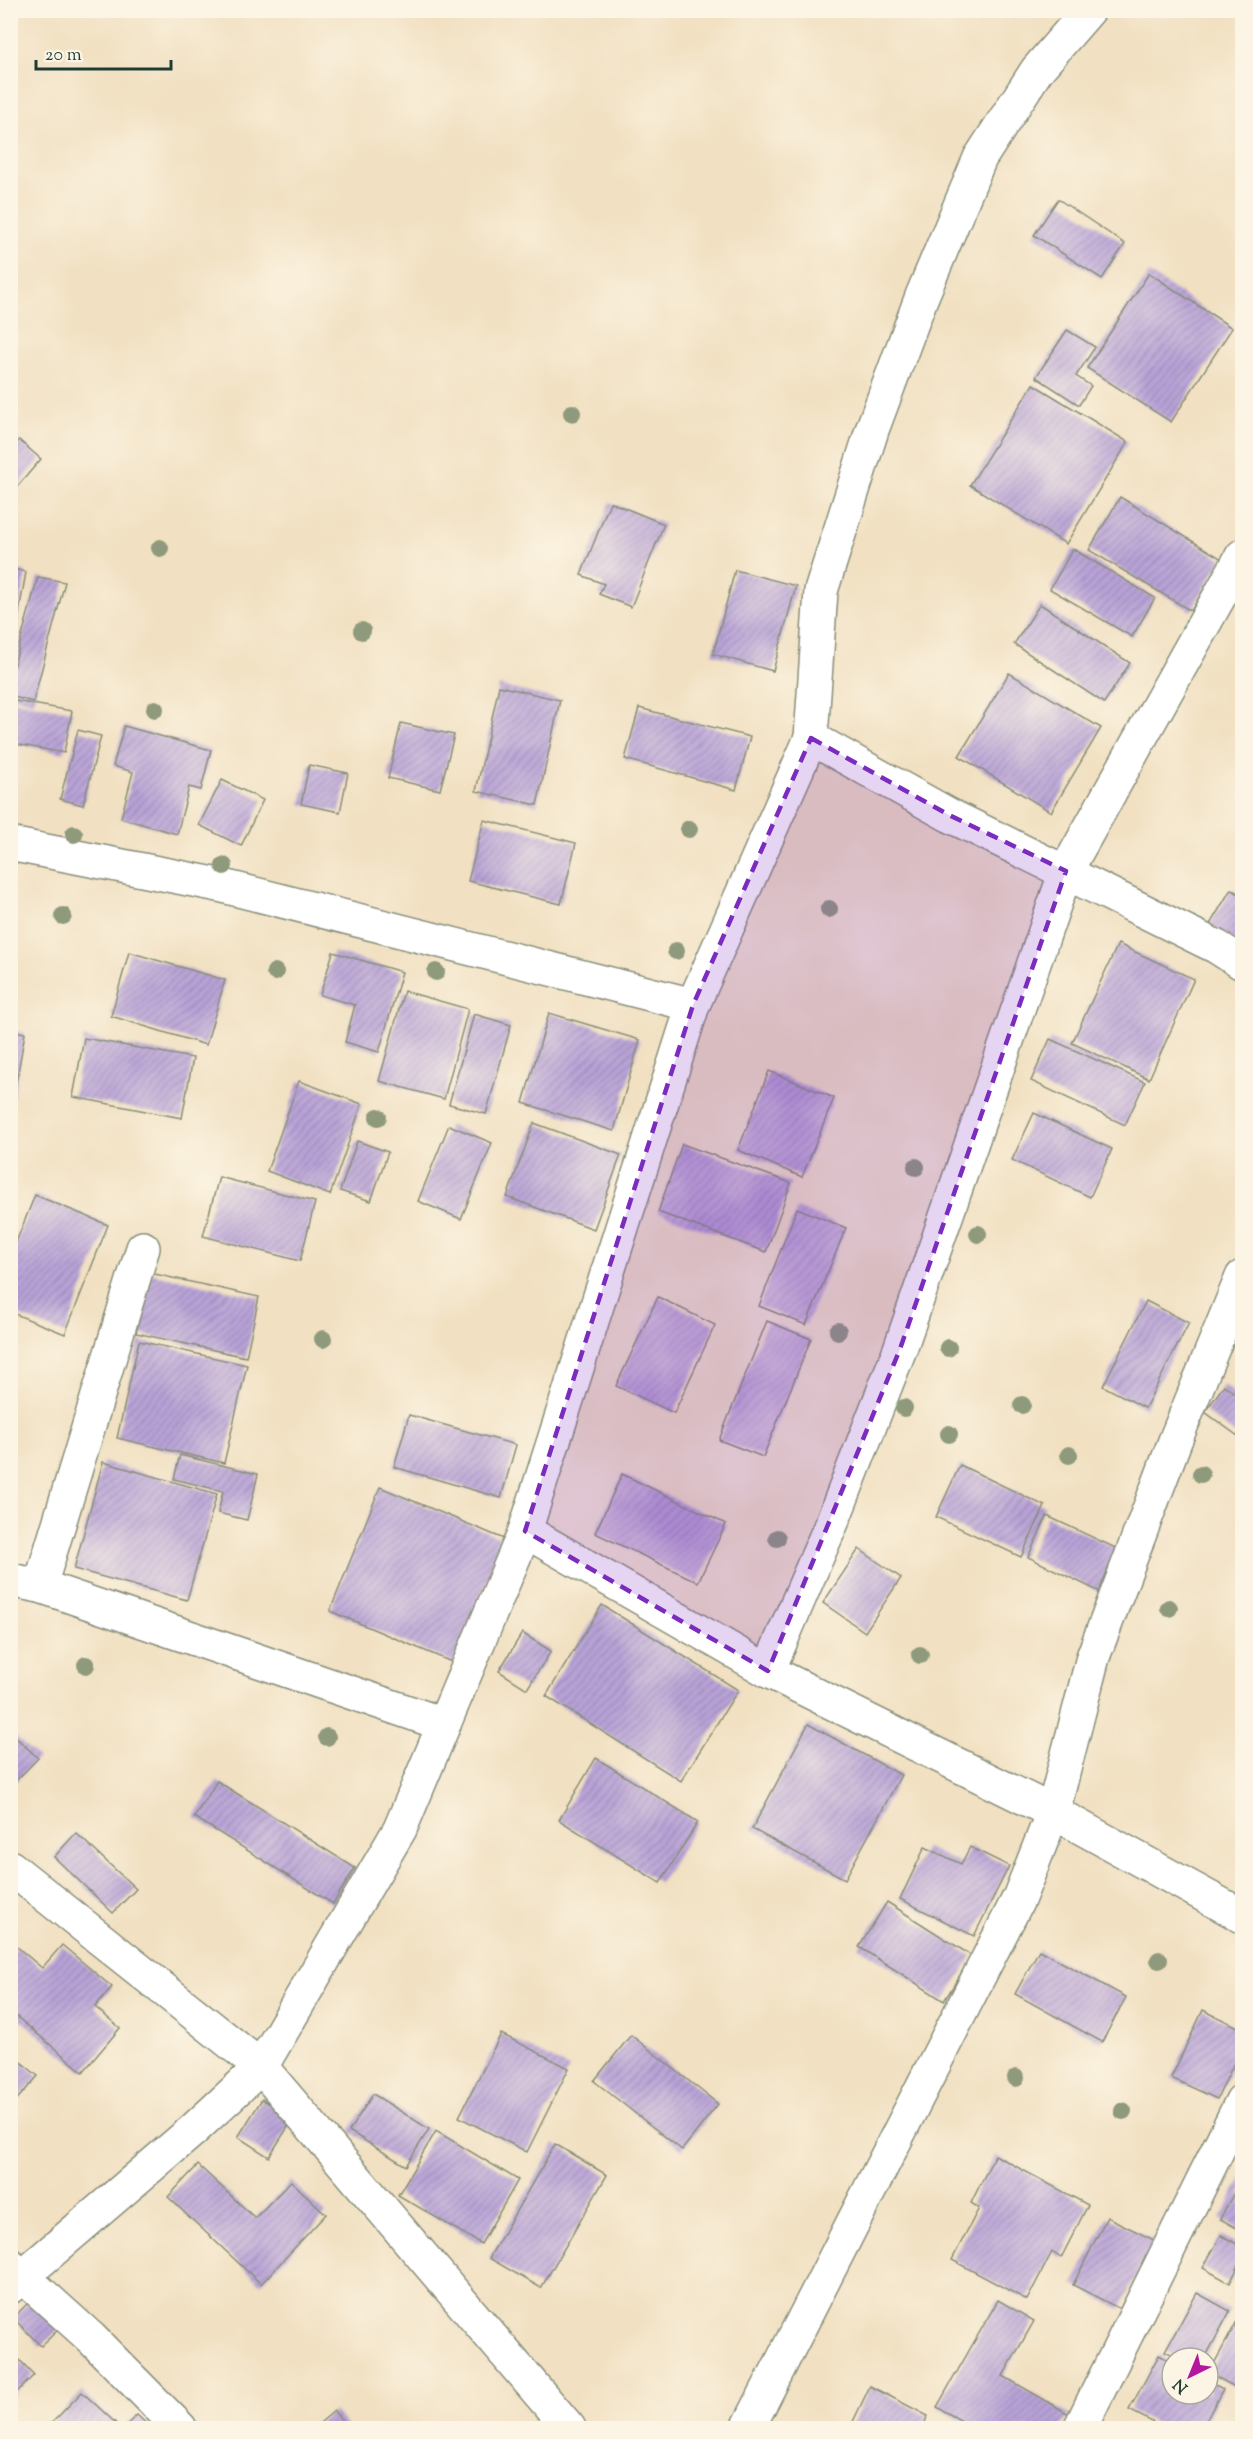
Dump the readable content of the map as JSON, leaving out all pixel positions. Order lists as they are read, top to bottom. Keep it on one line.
{"scale_bar":"20 m","north":"bottom left"}
